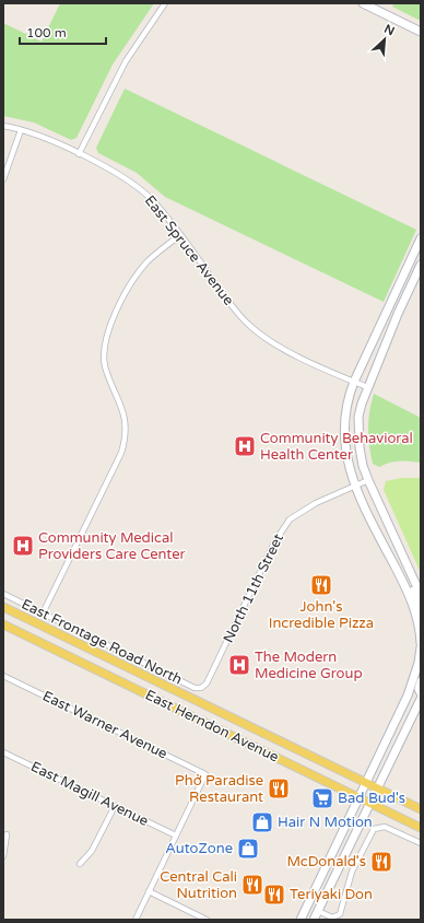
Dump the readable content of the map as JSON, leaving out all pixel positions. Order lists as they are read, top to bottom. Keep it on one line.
{"streets":{"main road":["East Herndon Avenue"],"street":["East Spruce Avenue","North 11th Street","East Frontage Road North","East Warner Avenue","East Magill Avenue"]},"crossings":[["North 11th Street","East Frontage Road North"],["East Warner Avenue","East Magill Avenue"]],"places":{"hospital":["Community Behavioral Health Center","Community Medical Providers Care Center","The Modern Medicine Group"],"restaurant":["John's Incredible Pizza","Phở Paradise Restaurant","McDonald's","Central Cali Nutrition","Teriyaki Don"],"supermarket":["Bad Bud's"],"shop":["Hair N Motion","AutoZone"]},"scale_bar":"100 m","north":"top right"}
